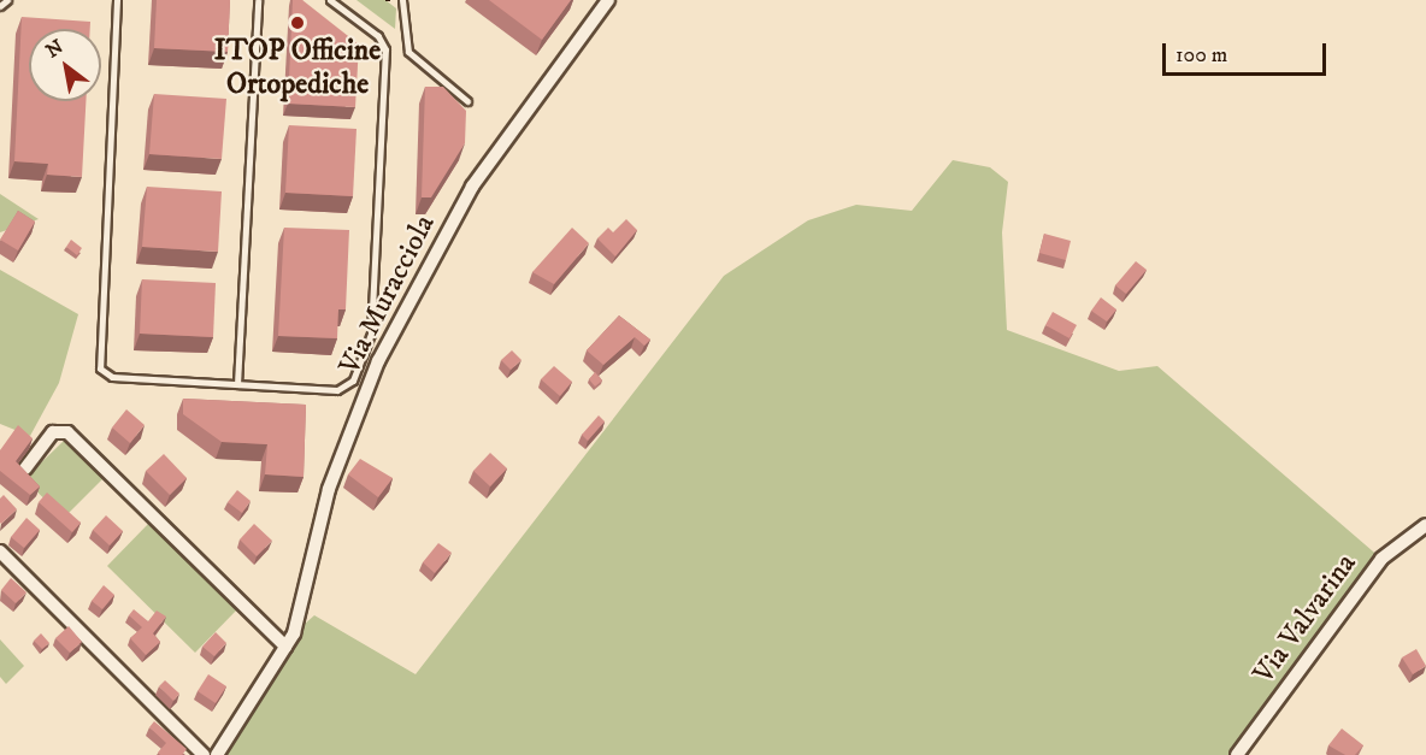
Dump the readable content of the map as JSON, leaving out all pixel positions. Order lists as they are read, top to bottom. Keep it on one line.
{"streets":{"street":["Via Muracciola","Via Valvarina"]},"places":["ITOP Officine Ortopediche"],"scale_bar":"100 m","north":"top left"}
